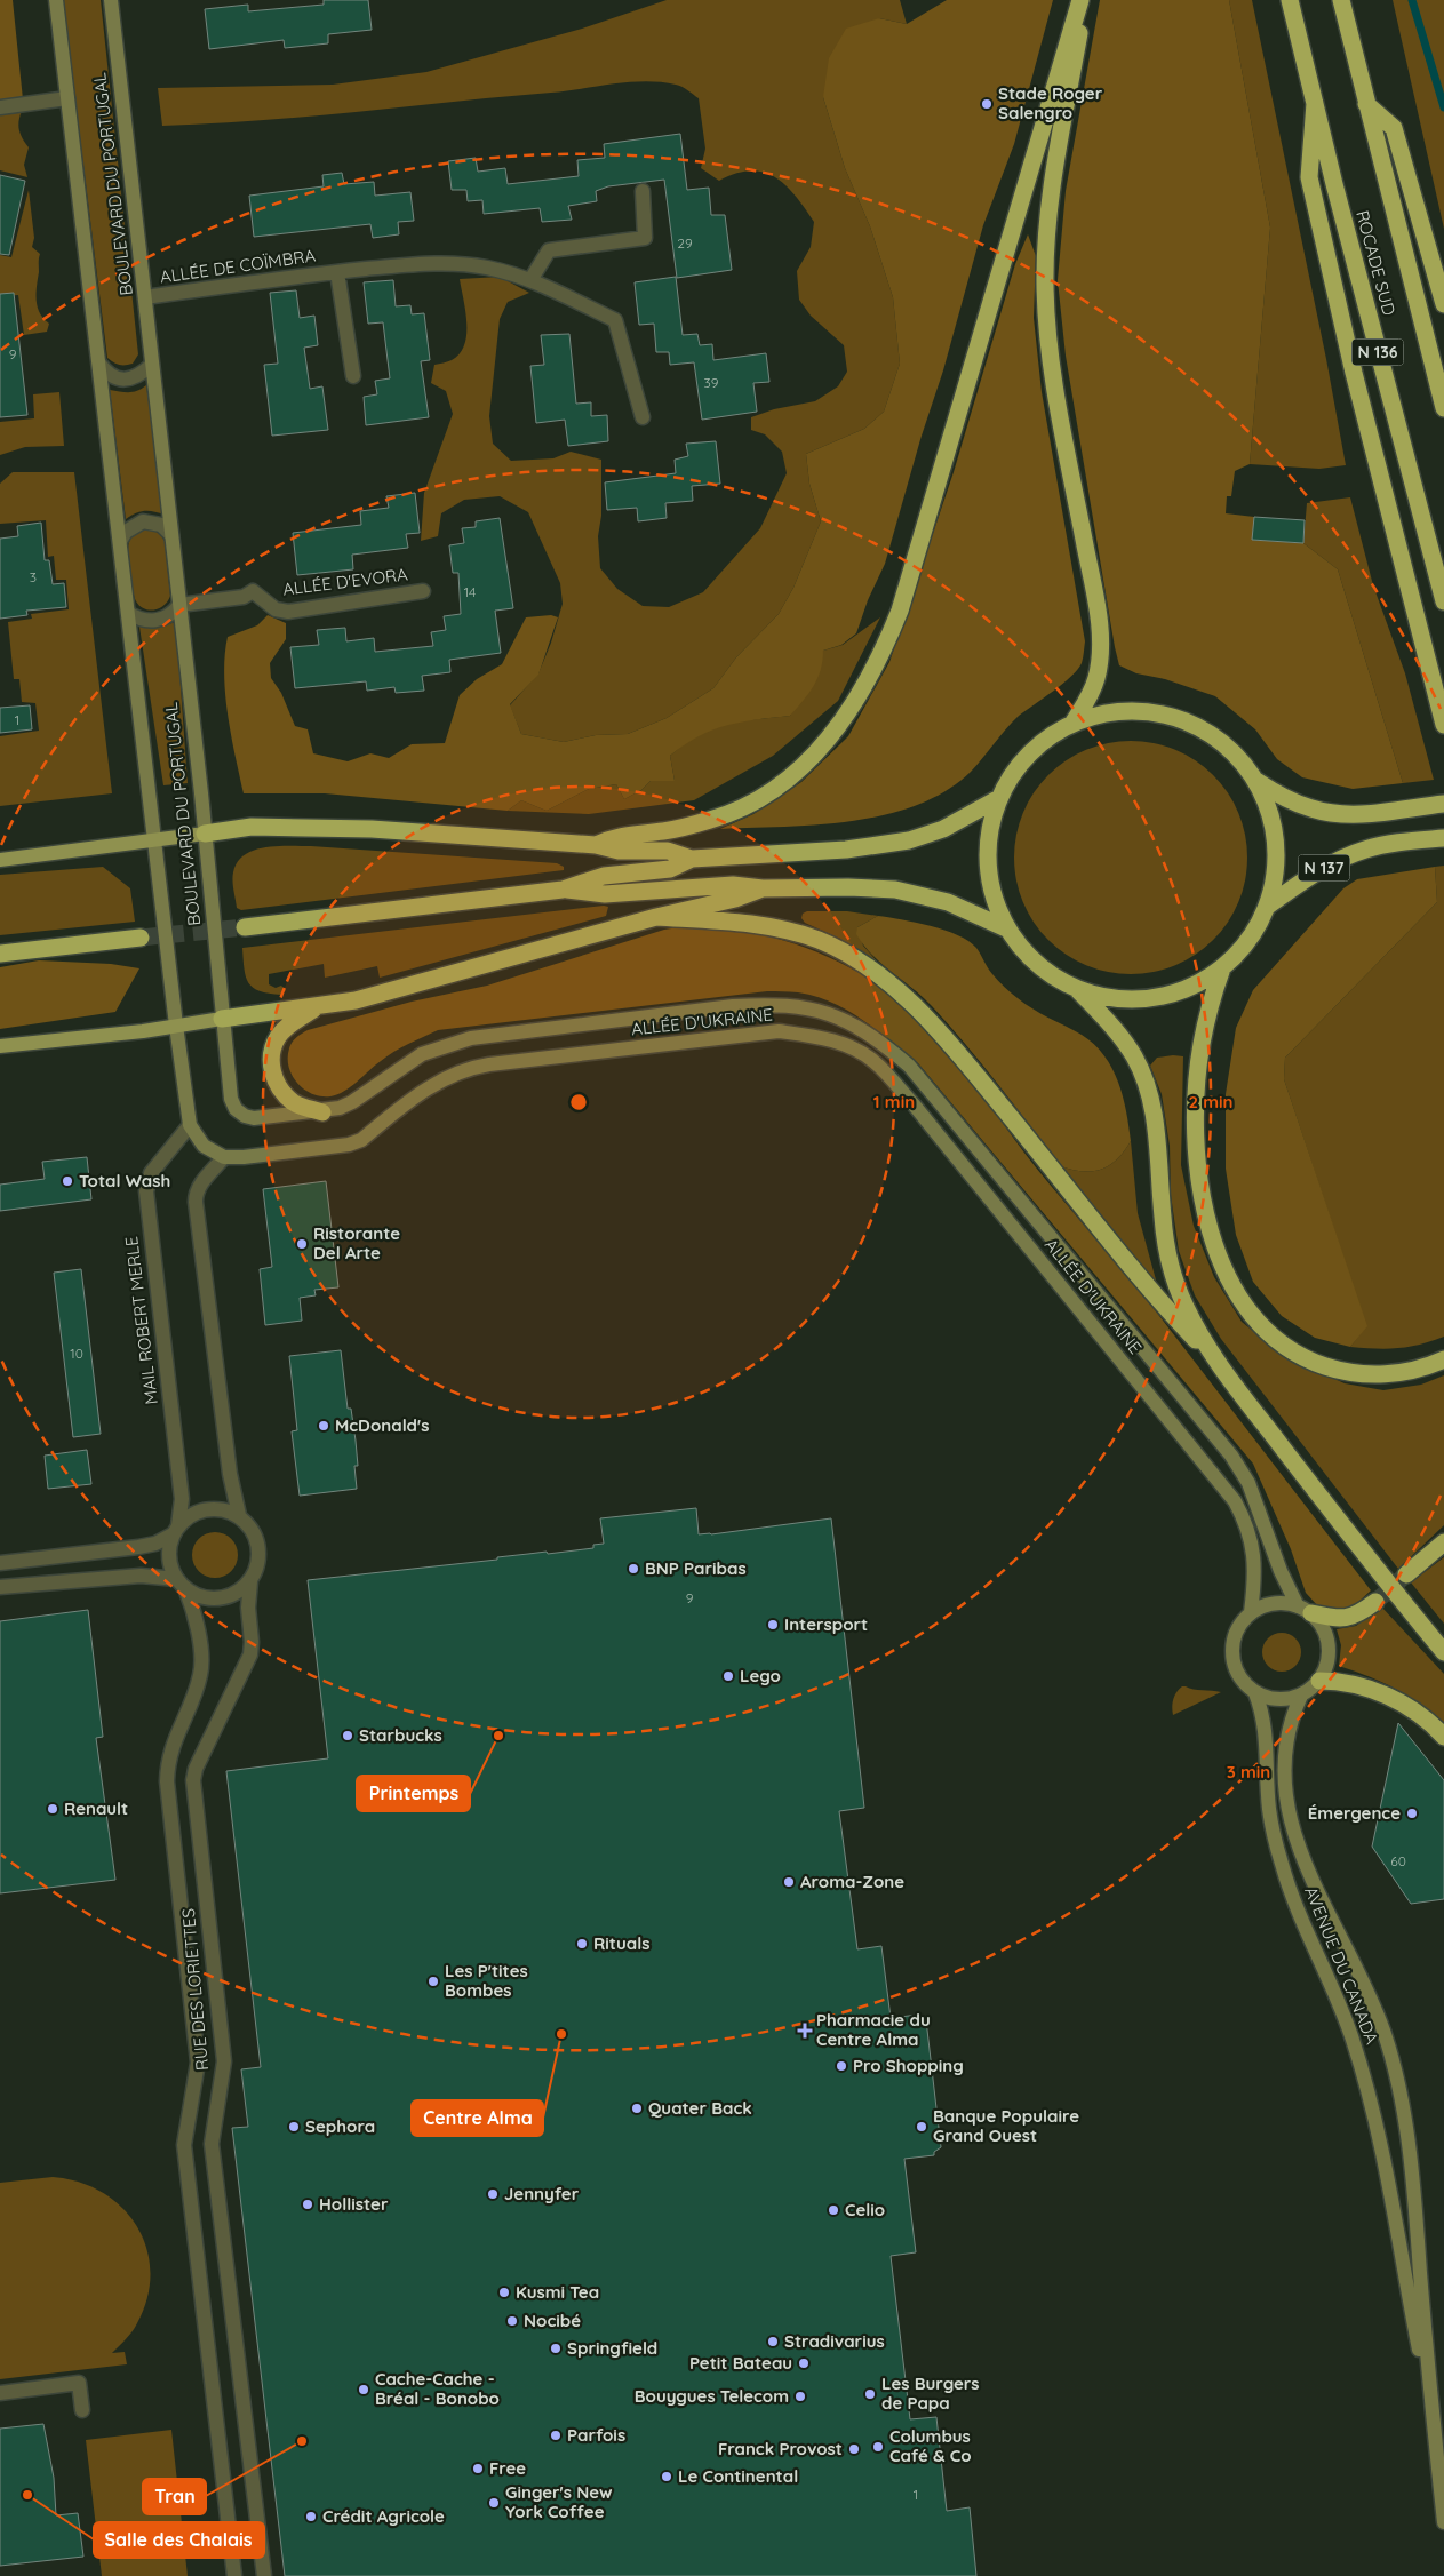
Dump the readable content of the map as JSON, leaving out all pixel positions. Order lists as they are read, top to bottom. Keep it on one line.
{"streets":{"highway":["ROCADE SUD","N 136","N 137"],"street":["BOULEVARD DU PORTUGAL","ALLÉE DE COÏMBRA","ALLÉE D'EVORA","ALLÉE D'UKRAINE","MAIL ROBERT MERLE","AVENUE DU CANADA","RUE DES LORIETTES"]},"crossings":[["BOULEVARD DU PORTUGAL","ALLÉE DE COÏMBRA"],["BOULEVARD DU PORTUGAL","ALLÉE D'EVORA"],["BOULEVARD DU PORTUGAL","ALLÉE D'UKRAINE"],["ALLÉE D'UKRAINE","AVENUE DU CANADA"],["MAIL ROBERT MERLE","RUE DES LORIETTES"]],"places":{"other":["Stade Roger Salengro","Total Wash","Ristorante Del Arte","McDonald's","BNP Paribas","Intersport","Lego","Starbucks","Printemps","Renault","Émergence","Aroma-Zone","Rituals","Les P'tites Bombes","Centre Alma","Pro Shopping","Quater Back","Sephora","Banque Populaire Grand Ouest","Jennyfer","Hollister","Celio","Kusmi Tea","Nocibé","Stradivarius","Springfield","Petit Bateau","Cache-Cache - Bréal - Bonobo","Les Burgers de Papa","Bouygues Telecom","Parfois","Tran","Columbus Café & Co","Franck Provost","Free","Le Continental","Salle des Chalais","Ginger's New York Coffee","Crédit Agricole"],"health":["Pharmacie du Centre Alma"]},"house_numbers":["29","9","39","3","14","1","10","9","60","1"],"rings":["1 min","2 min","3 min"]}
